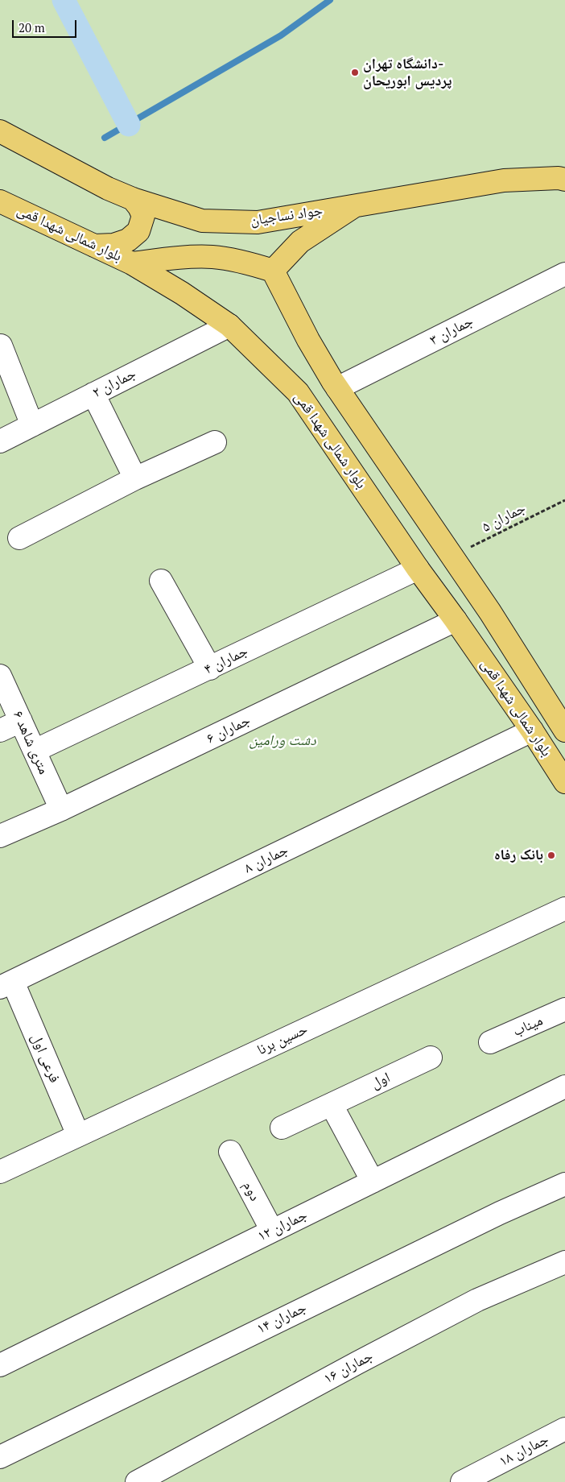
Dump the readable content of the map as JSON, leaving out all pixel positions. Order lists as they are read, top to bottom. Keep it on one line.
{"streets":{"main road":["جواد نساجیان","بلوار شمالی شهدا قمی"],"street":["جماران ۳","جماران ۲","جماران ۴","جماران ۶","۶ متری شاهد","جماران ۸","میناب","حسین برنا","فرعی اول","اول","دوم","جماران ۱۲","جماران ۱۴","جماران ۱۶","جماران ۱۸"],"path":["جماران ۵"]},"crossings":[["بلوار شمالی شهدا قمی","جماران ۳"],["بلوار شمالی شهدا قمی","جماران ۲"],["بلوار شمالی شهدا قمی","جماران ۵"],["بلوار شمالی شهدا قمی","جماران ۴"],["بلوار شمالی شهدا قمی","جماران ۶"],["بلوار شمالی شهدا قمی","جماران ۸"],["جماران ۴","۶ متری شاهد"],["جماران ۶","۶ متری شاهد"],["جماران ۸","فرعی اول"],["حسین برنا","فرعی اول"],["دوم","جماران ۱۲"]],"parks":["دشت ورامین"],"places":["دانشگاه تهران- پردیس ابوریحان","بانک رفاه"],"scale_bar":"20 m"}
